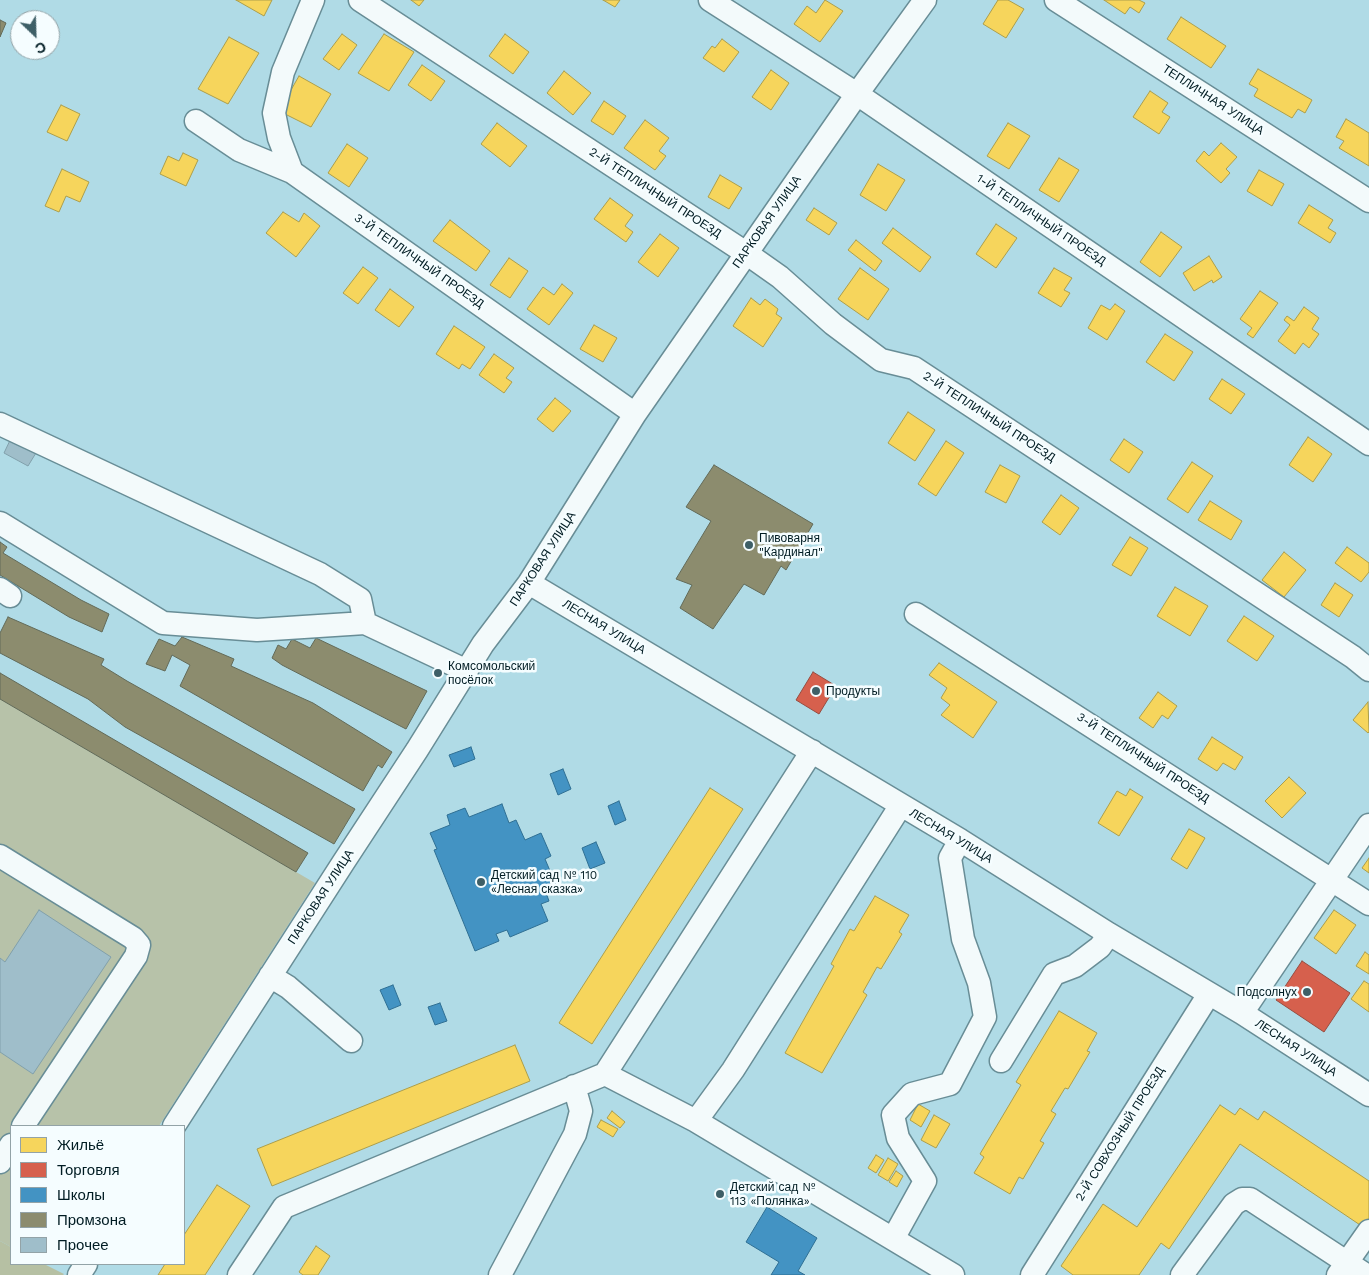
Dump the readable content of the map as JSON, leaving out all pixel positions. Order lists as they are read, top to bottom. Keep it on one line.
{"streets":{"street":["ТЕПЛИЧНАЯ УЛИЦА","2-Й ТЕПЛИЧНЫЙ ПРОЕЗД","1-Й ТЕПЛИЧНЫЙ ПРОЕЗД","ПАРКОВАЯ УЛИЦА","3-Й ТЕПЛИЧНЫЙ ПРОЕЗД","ЛЕСНАЯ УЛИЦА","2-Й СОВХОЗНЫЙ ПРОЕЗД"]},"crossings":[["2-Й ТЕПЛИЧНЫЙ ПРОЕЗД","ПАРКОВАЯ УЛИЦА"],["1-Й ТЕПЛИЧНЫЙ ПРОЕЗД","ПАРКОВАЯ УЛИЦА"],["ПАРКОВАЯ УЛИЦА","3-Й ТЕПЛИЧНЫЙ ПРОЕЗД"],["ПАРКОВАЯ УЛИЦА","ЛЕСНАЯ УЛИЦА"],["ЛЕСНАЯ УЛИЦА","2-Й СОВХОЗНЫЙ ПРОЕЗД"]],"places":["Пивоварня \"Кардинал\"","Комсомольский посёлок","Продукты","Детский сад № 110 «Лесная сказка»","Подсолнух","Детский сад № 113 «Полянка»"],"legend":["Жильё","Торговля","Школы","Промзона","Прочее"],"north":"bottom right"}
